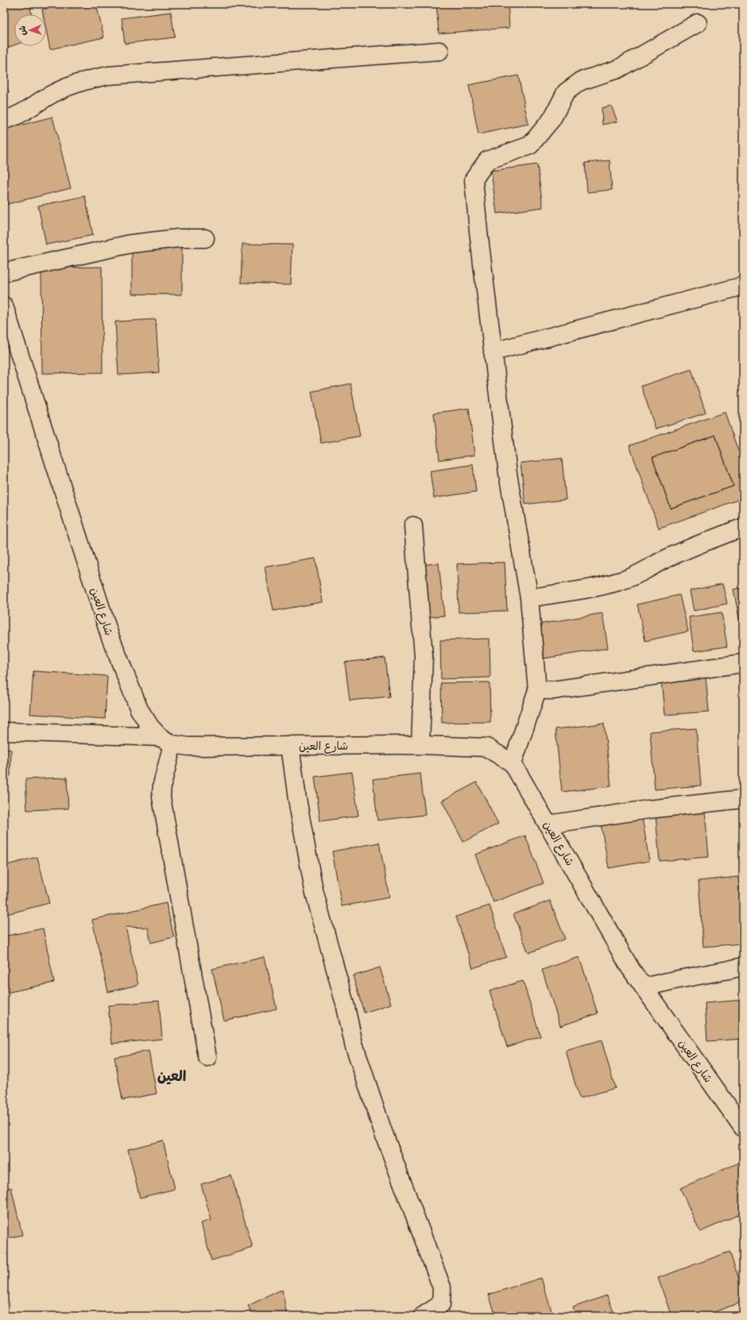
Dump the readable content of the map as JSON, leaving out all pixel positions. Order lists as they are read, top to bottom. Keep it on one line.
{"streets":{"street":["شارع العين"]},"districts":["العين"],"north":"left"}
